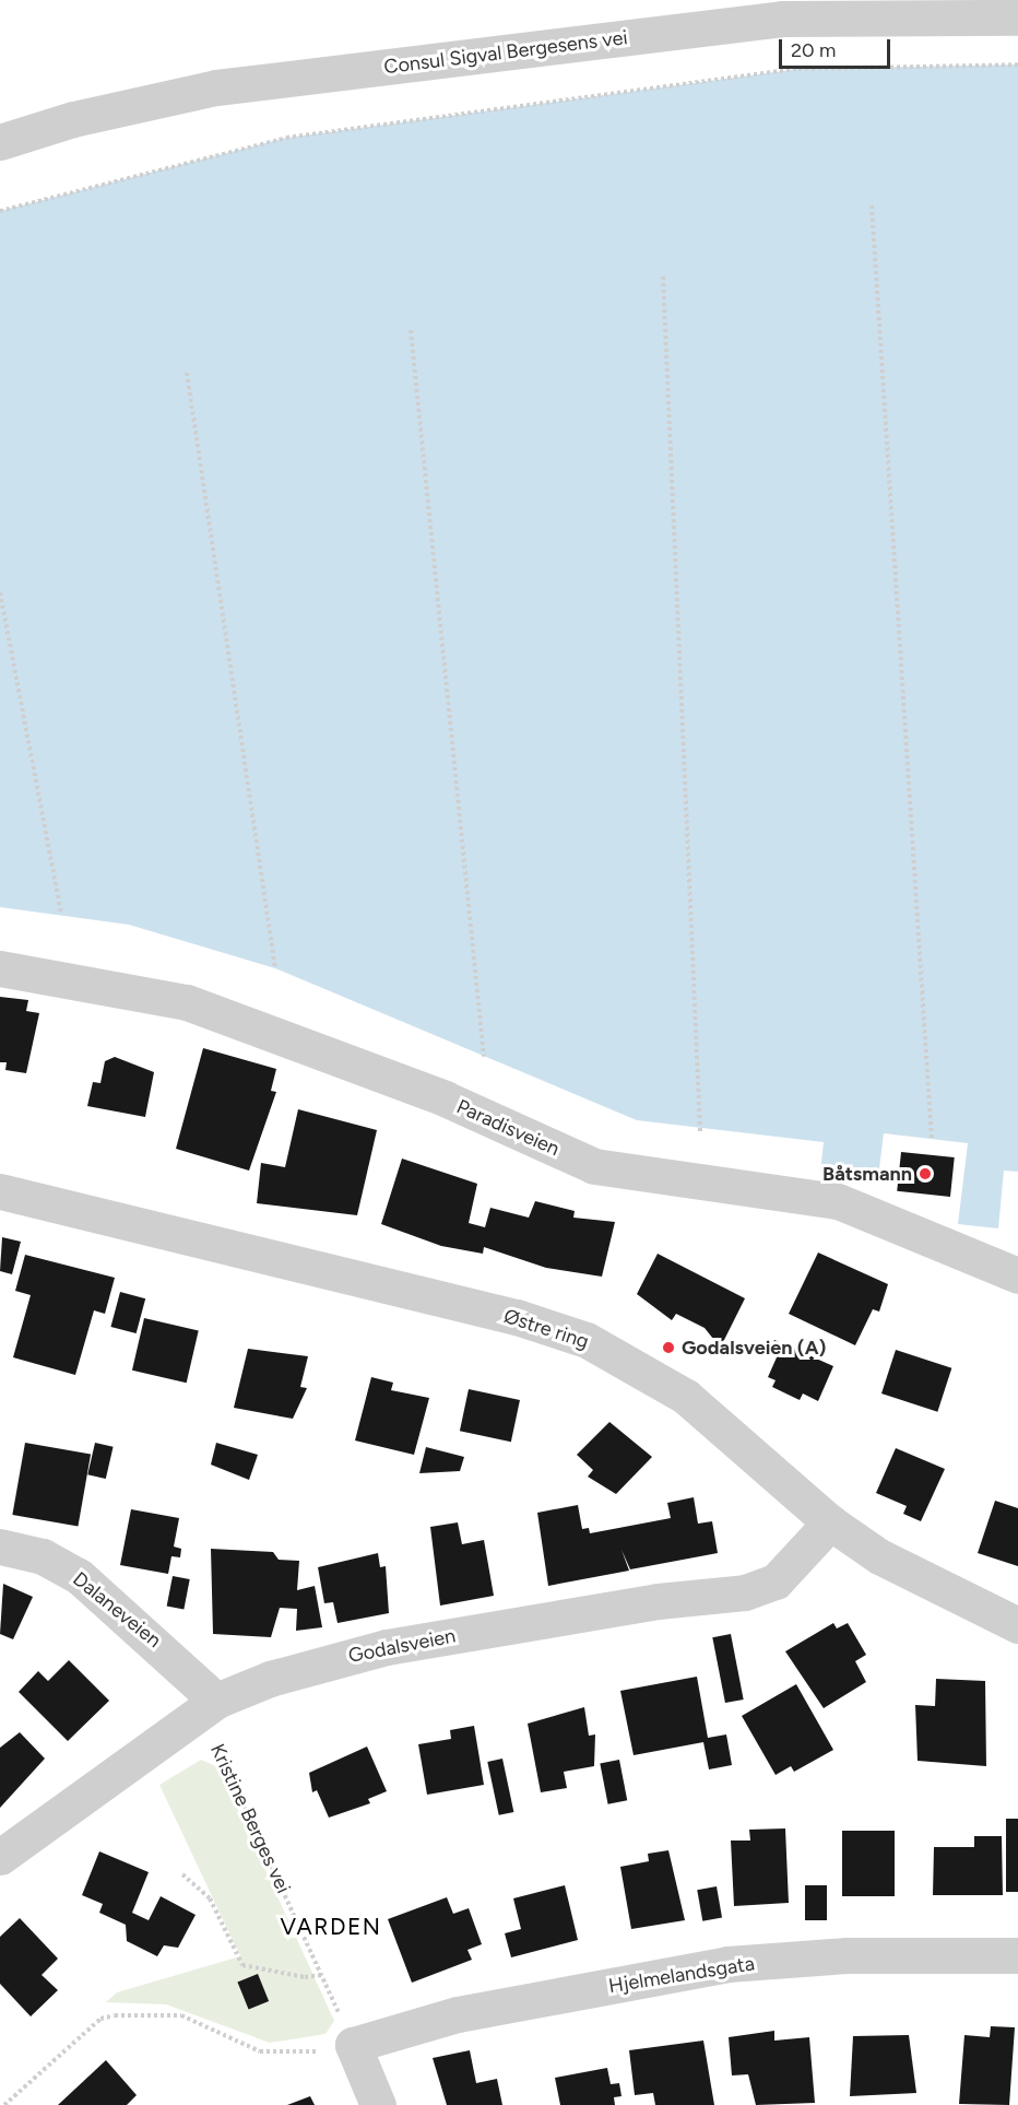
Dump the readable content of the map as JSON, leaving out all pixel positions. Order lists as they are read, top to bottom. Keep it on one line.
{"streets":{"street":["Consul Sigval Bergesens vei","Paradisveien","Østre ring","Dalaneveien","Godalsveien","Hjelmelandsgata"],"path":["Kristine Berges vei"]},"crossings":[["Østre ring","Godalsveien"],["Dalaneveien","Godalsveien"],["Dalaneveien","Kristine Berges vei"],["Godalsveien","Kristine Berges vei"],["Kristine Berges vei","Hjelmelandsgata"]],"districts":["VARDEN"],"places":["Båtsmann","Godalsveien (A)"],"scale_bar":"20 m"}
